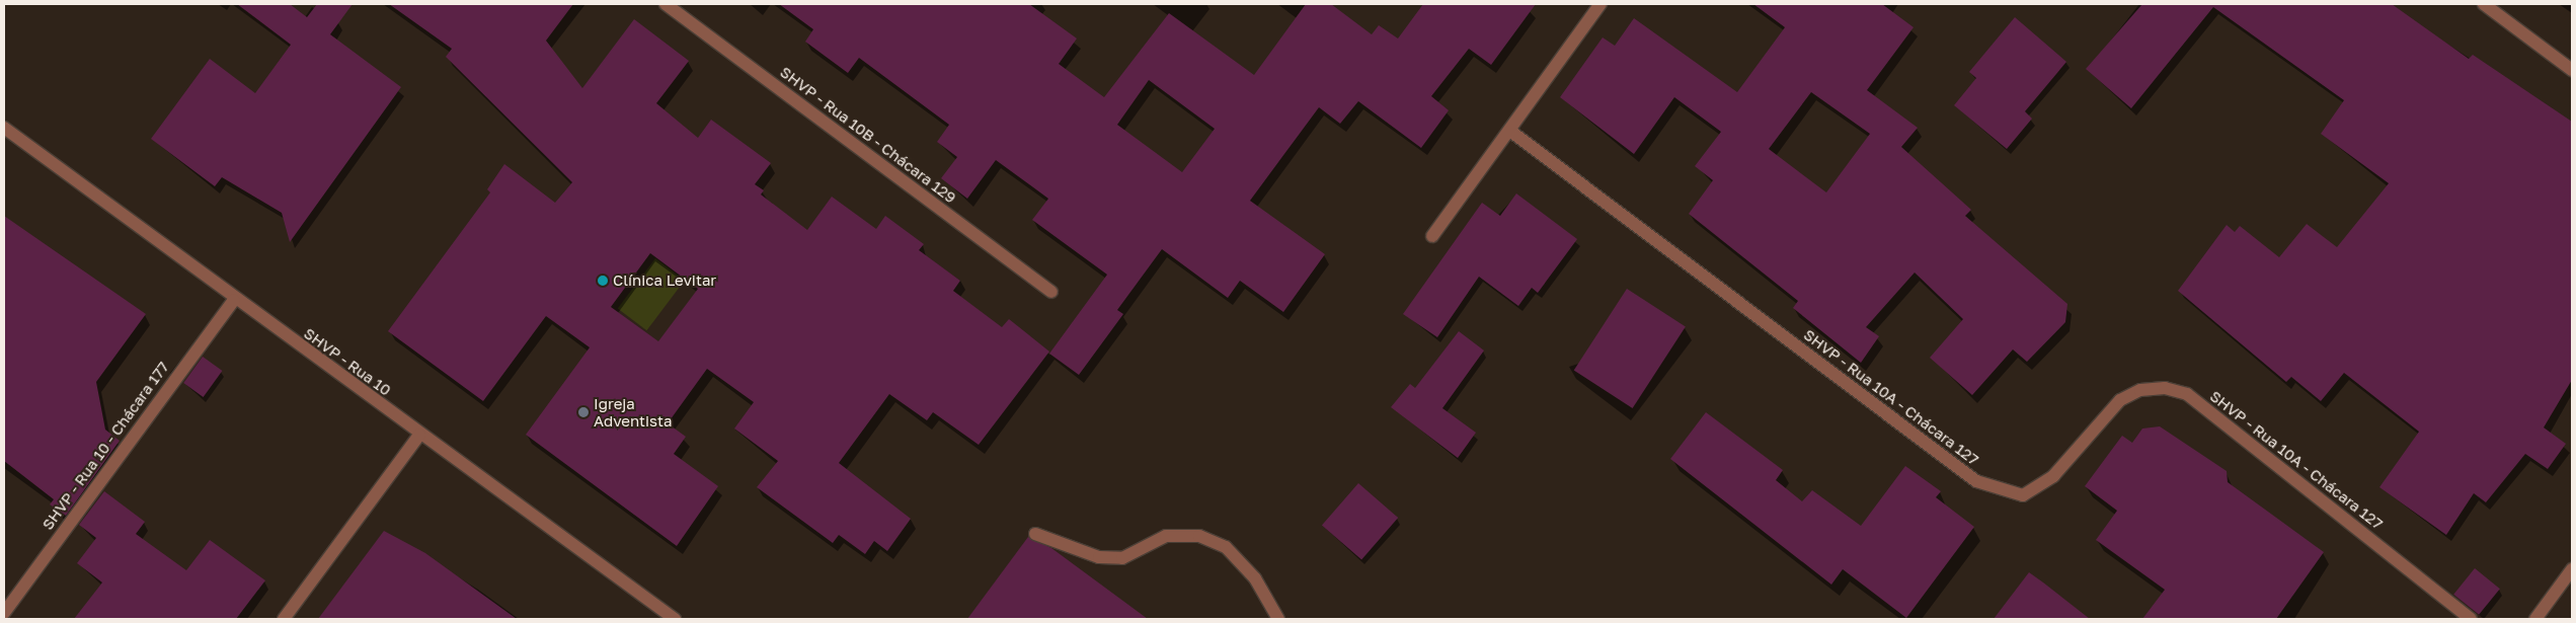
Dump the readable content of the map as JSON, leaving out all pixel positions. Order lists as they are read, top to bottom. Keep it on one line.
{"streets":{"street":["SHVP - Rua 10B - Chácara 129","SHVP - Rua 10","SHVP - Rua 10A - Chácara 127","SHVP - Rua 10 - Chácara 177"]},"crossings":[["SHVP - Rua 10","SHVP - Rua 10 - Chácara 177"]],"places":["Clínica Levitar","Igreja Adventista"]}
